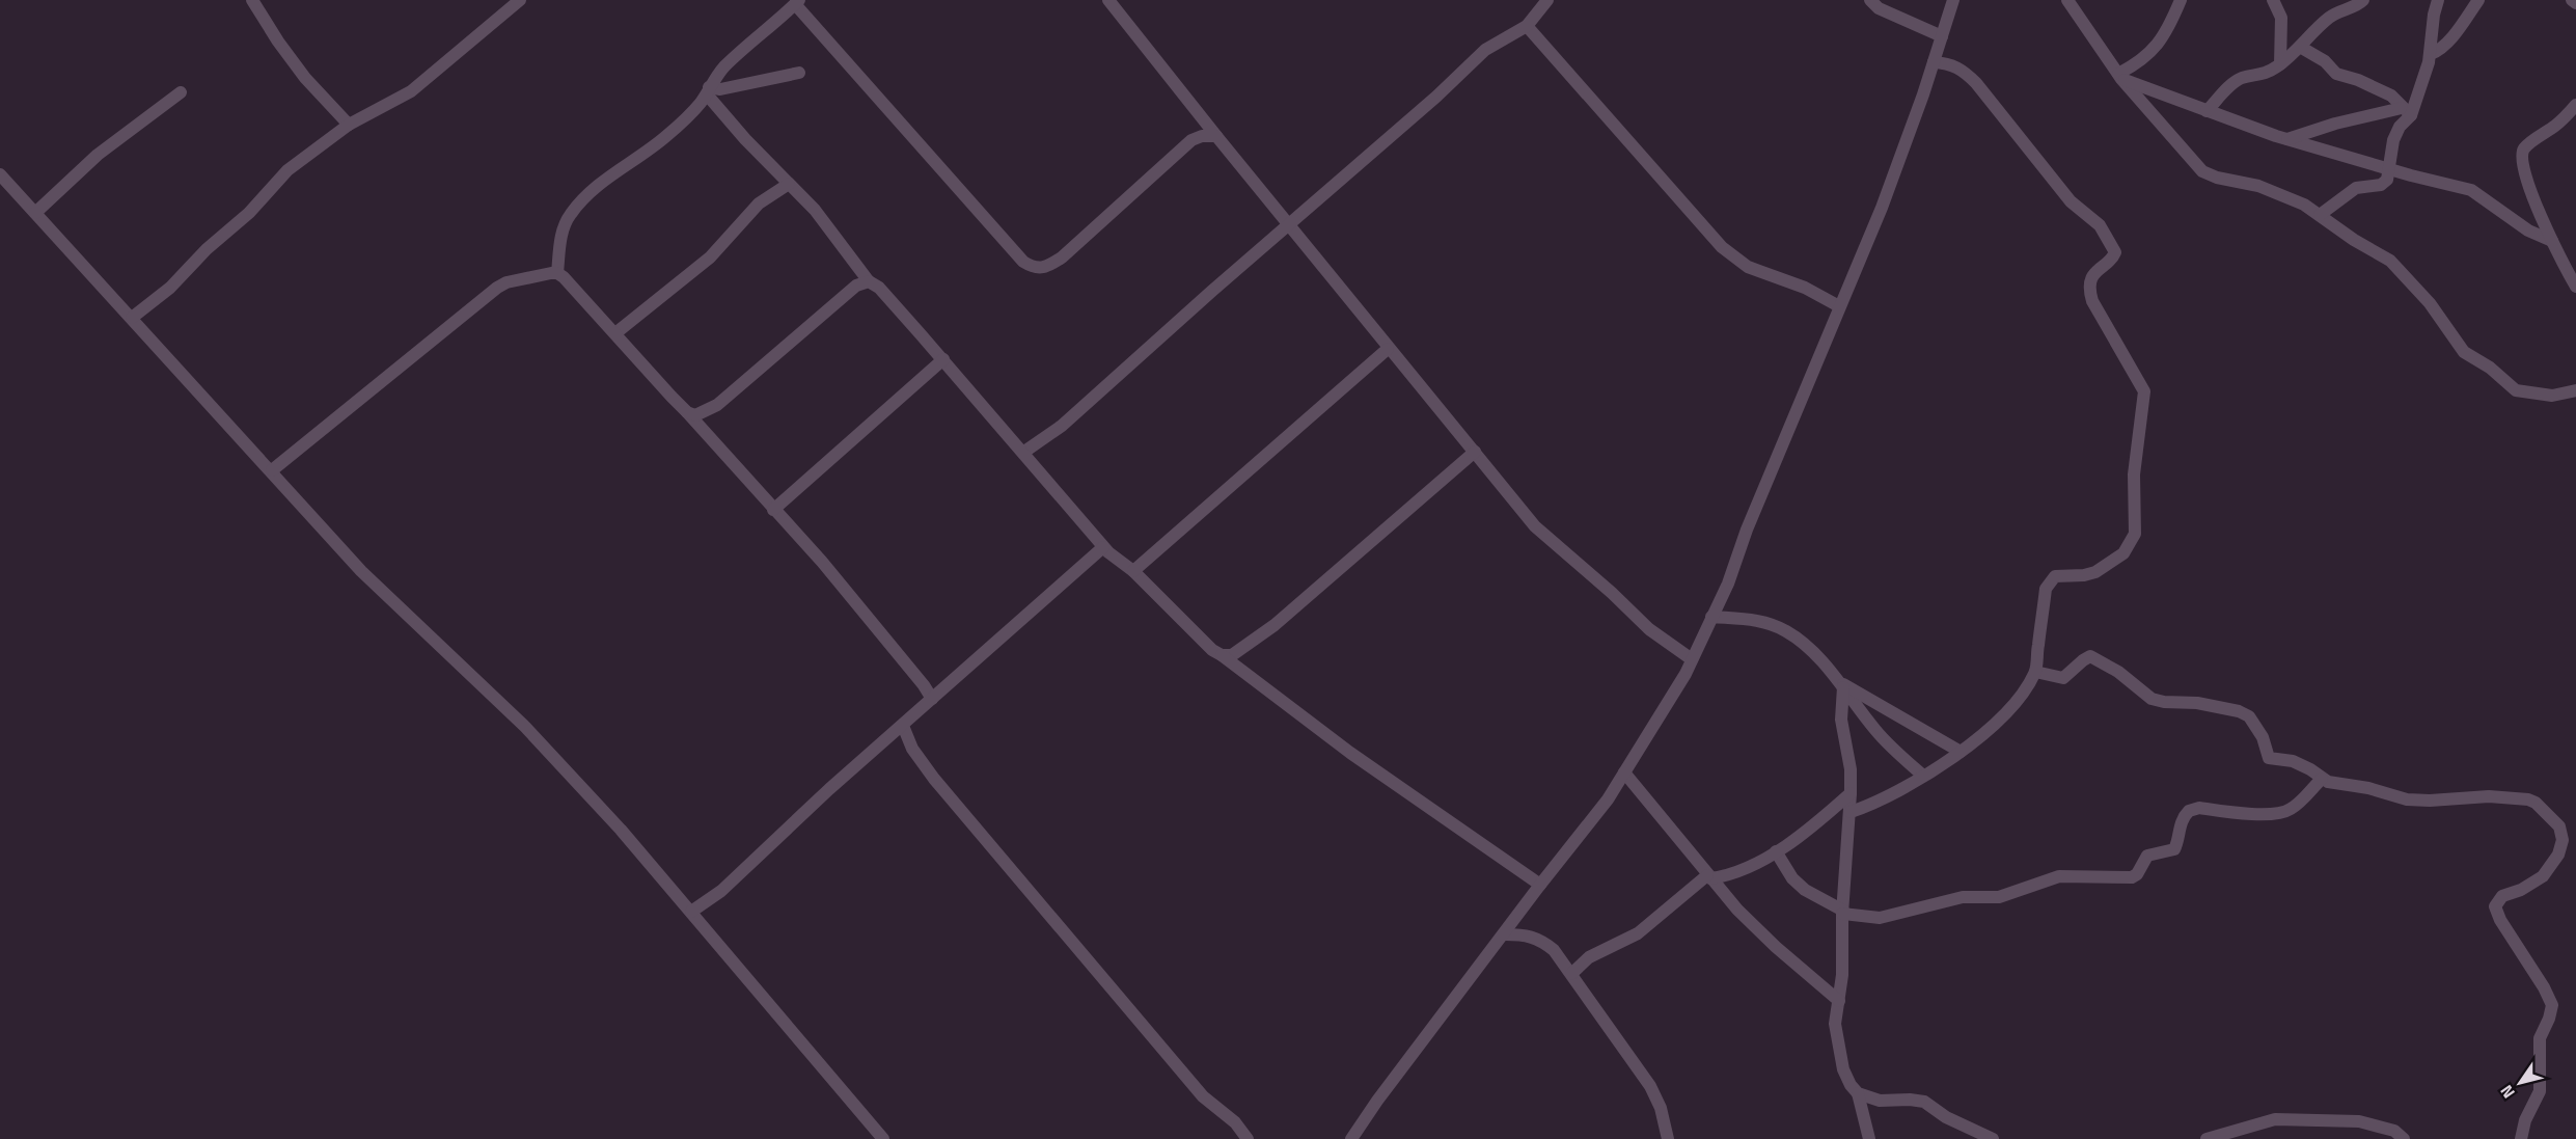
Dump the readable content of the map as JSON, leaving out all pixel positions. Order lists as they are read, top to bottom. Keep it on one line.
{"north":"bottom left"}
